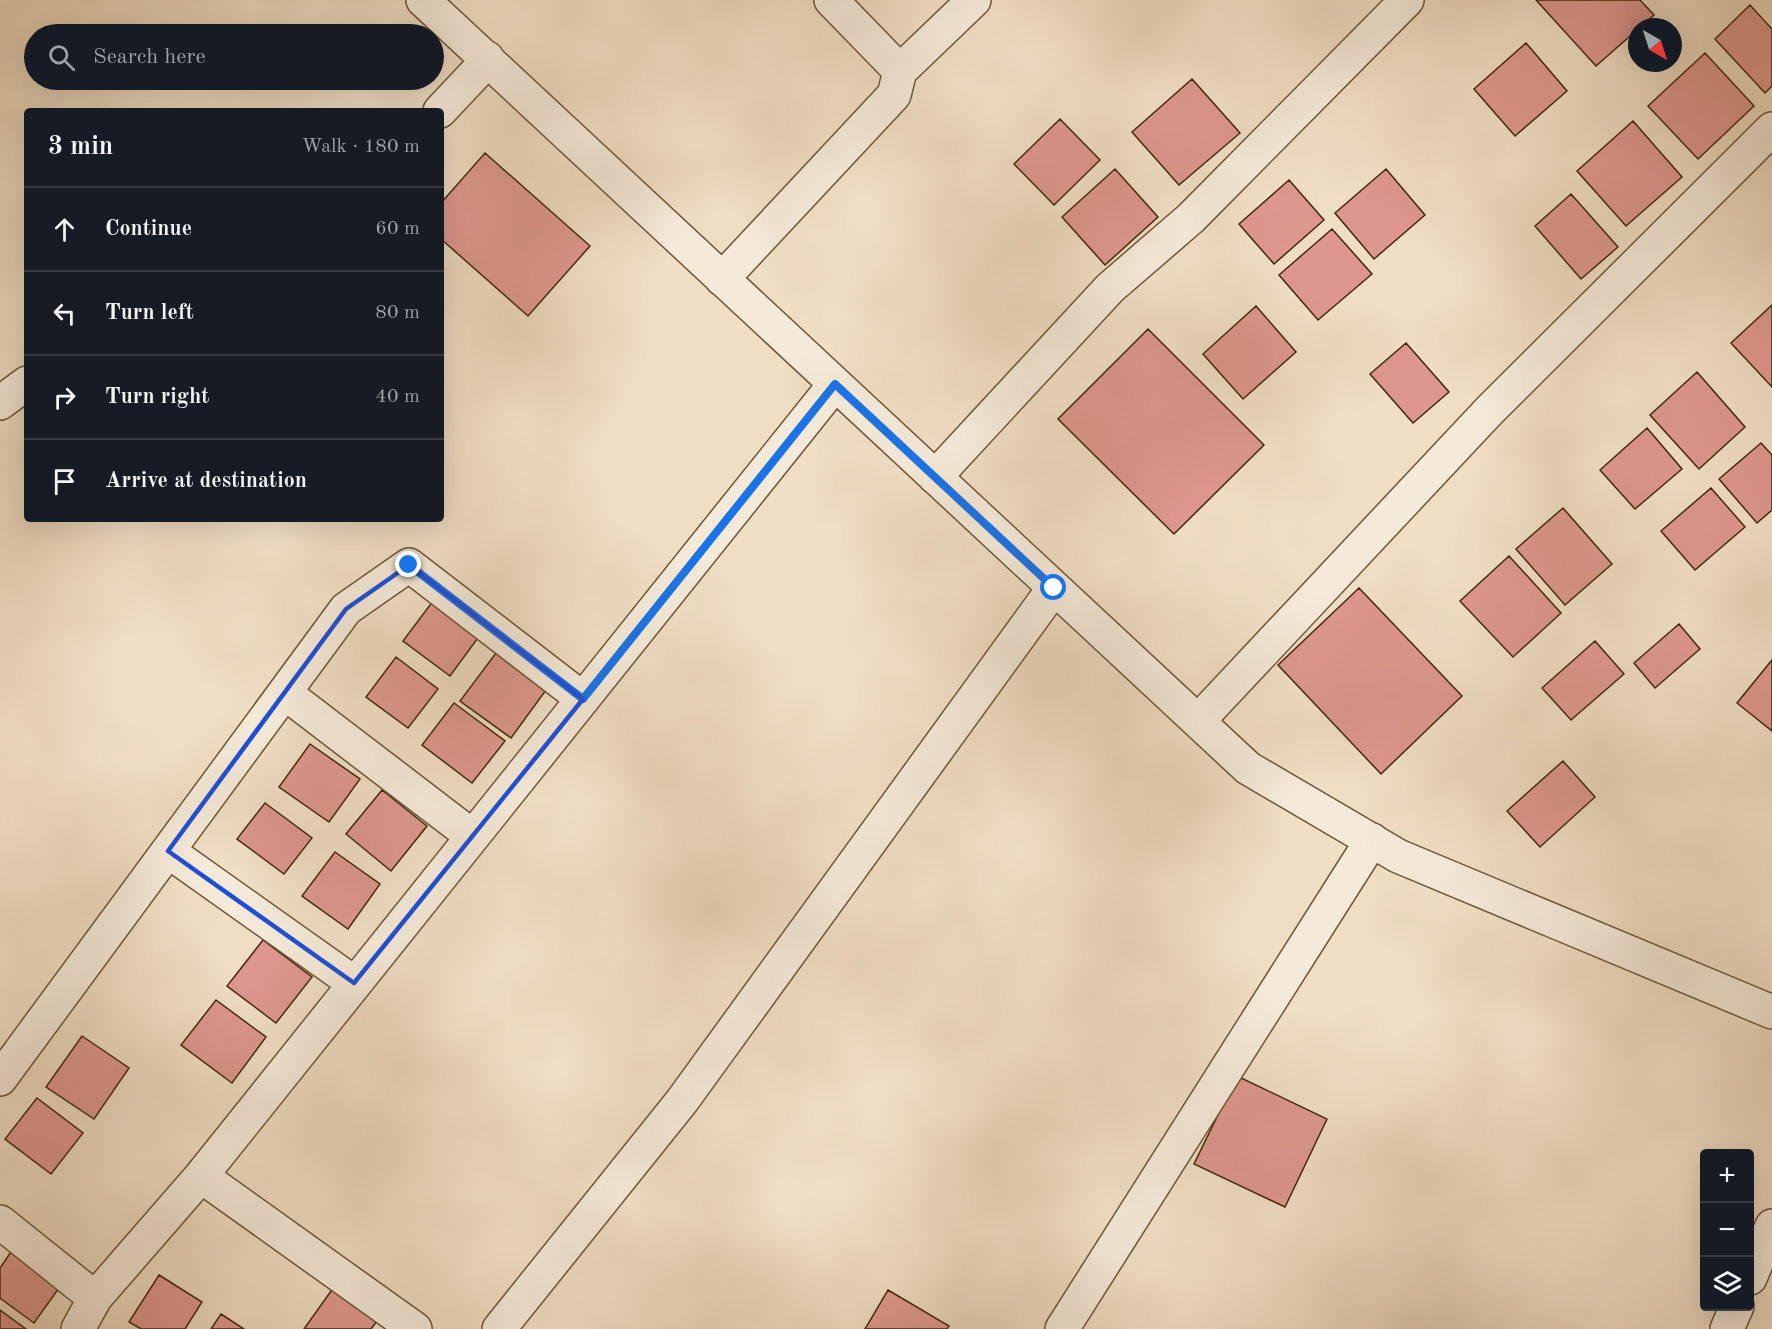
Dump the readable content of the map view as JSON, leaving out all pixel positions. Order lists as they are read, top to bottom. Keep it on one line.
{"north":"bottom right","page":{"search":"Search here","heading":["3 min","Walk · 180 m"],"list":[["Continue","60 m"],["Turn left","80 m"],["Turn right","40 m"],"Arrive at destination"],"map_buttons":["+","−"]}}
